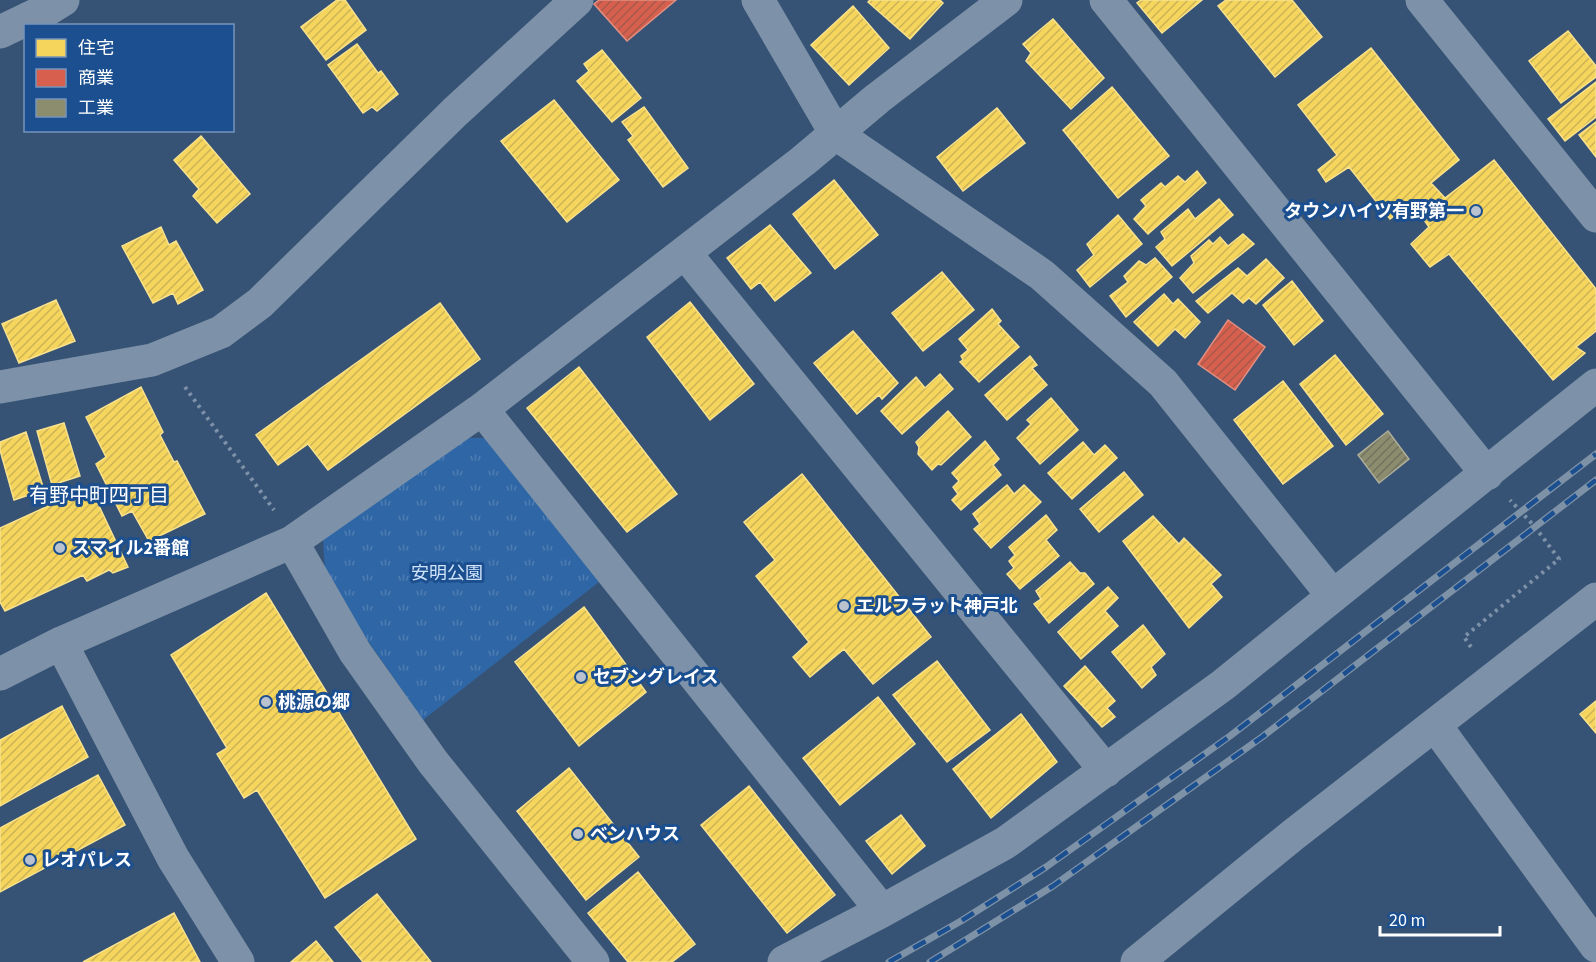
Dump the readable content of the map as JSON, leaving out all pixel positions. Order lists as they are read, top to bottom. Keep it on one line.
{"districts":["有野中町四丁目"],"parks":["安明公園"],"places":["タウンハイツ有野第一","スマイル2番館","エルフラット神戸北","セブングレイス","桃源の郷","ベンハウス","レオパレス"],"legend":["住宅","商業","工業"],"scale_bar":"20 m"}
